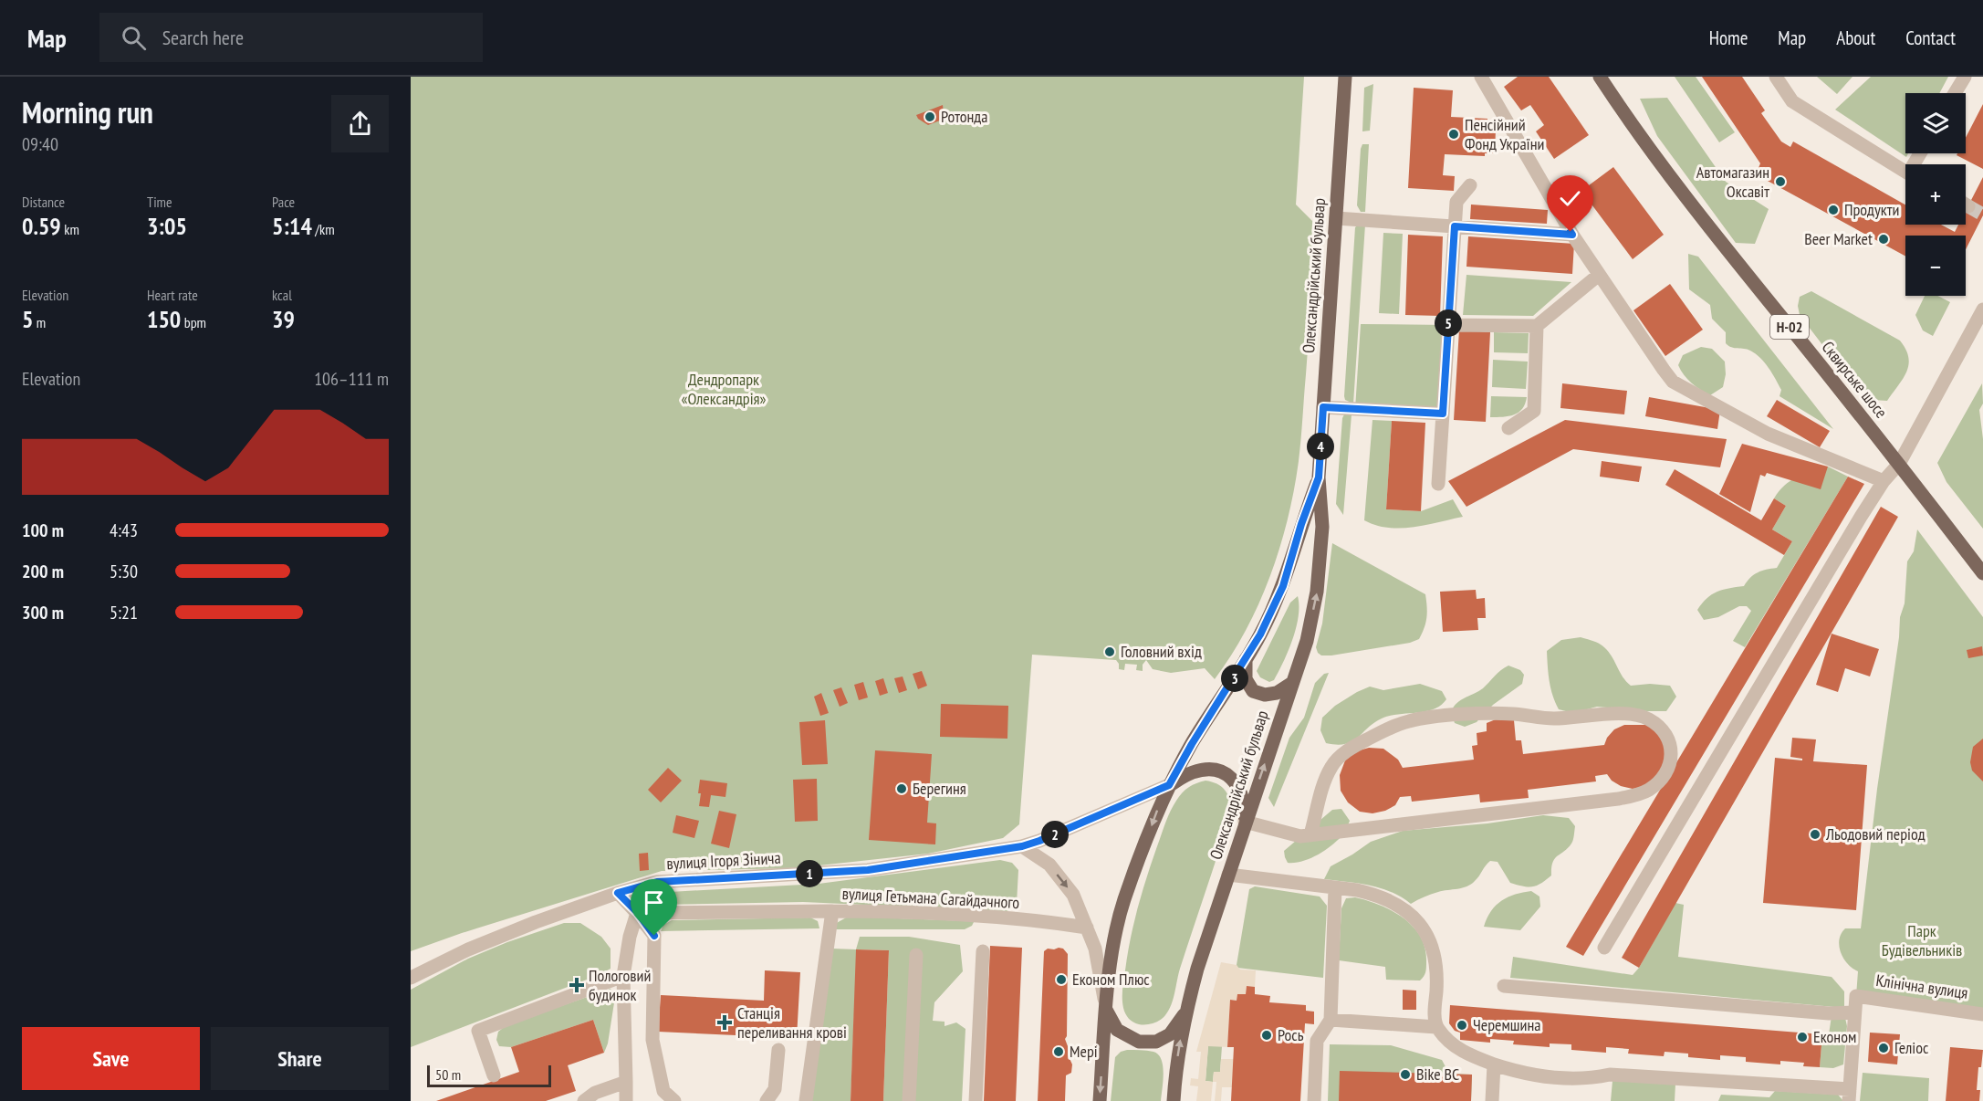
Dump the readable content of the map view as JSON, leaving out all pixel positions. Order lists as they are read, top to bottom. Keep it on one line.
{"streets":{"main road":["Олександрійський бульвар","Н-02","Сквирське шосе"],"street":["вулиця Ігоря Зінича","вулиця Гетьмана Сагайдачного","Клінічна вулиця"]},"crossings":[["Олександрійський бульвар","вулиця Ігоря Зінича"]],"parks":["Дендропарк «Олександрія»","Парк Будівельників"],"places":{"other":["Ротонда","Пенсійний Фонд України","Автомагазин Оксавіт","Продукти","Beer Market","Головний вхід","Берегиня","Льодовий період","Економ Плюс","Черемшина","Рось","Економ","Геліос","Мері","Bike BC"],"health":["Пологовий будинок","Станція переливання крові"]},"scale_bar":"50 m","page":{"header":"Map","search":"Search here","nav":["Home","Map","About","Contact"],"heading":["Morning run","09:40"],"map_buttons":["+","−"],"stats":[["Distance","0.59 km"],["Time","3:05"],["Pace","5:14 /km"],["Elevation","5 m"],["Heart rate","150 bpm"],["kcal","39"]],"pins":["5","4","3","2","1"],"chart":["Elevation","106–111 m"],"list":[{"name":"100 m","note":"4:43"},{"name":"200 m","note":"5:30"},{"name":"300 m","note":"5:21"}],"buttons":["Save","Share"],"scale":"50 m"}}
